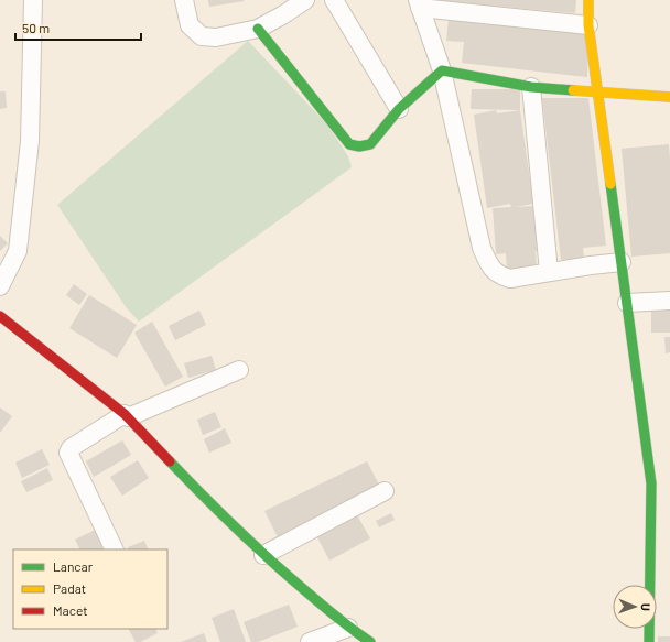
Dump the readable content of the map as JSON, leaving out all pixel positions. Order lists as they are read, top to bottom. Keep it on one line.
{"legend":["Lancar","Padat","Macet"],"scale_bar":"50 m","north":"right"}
